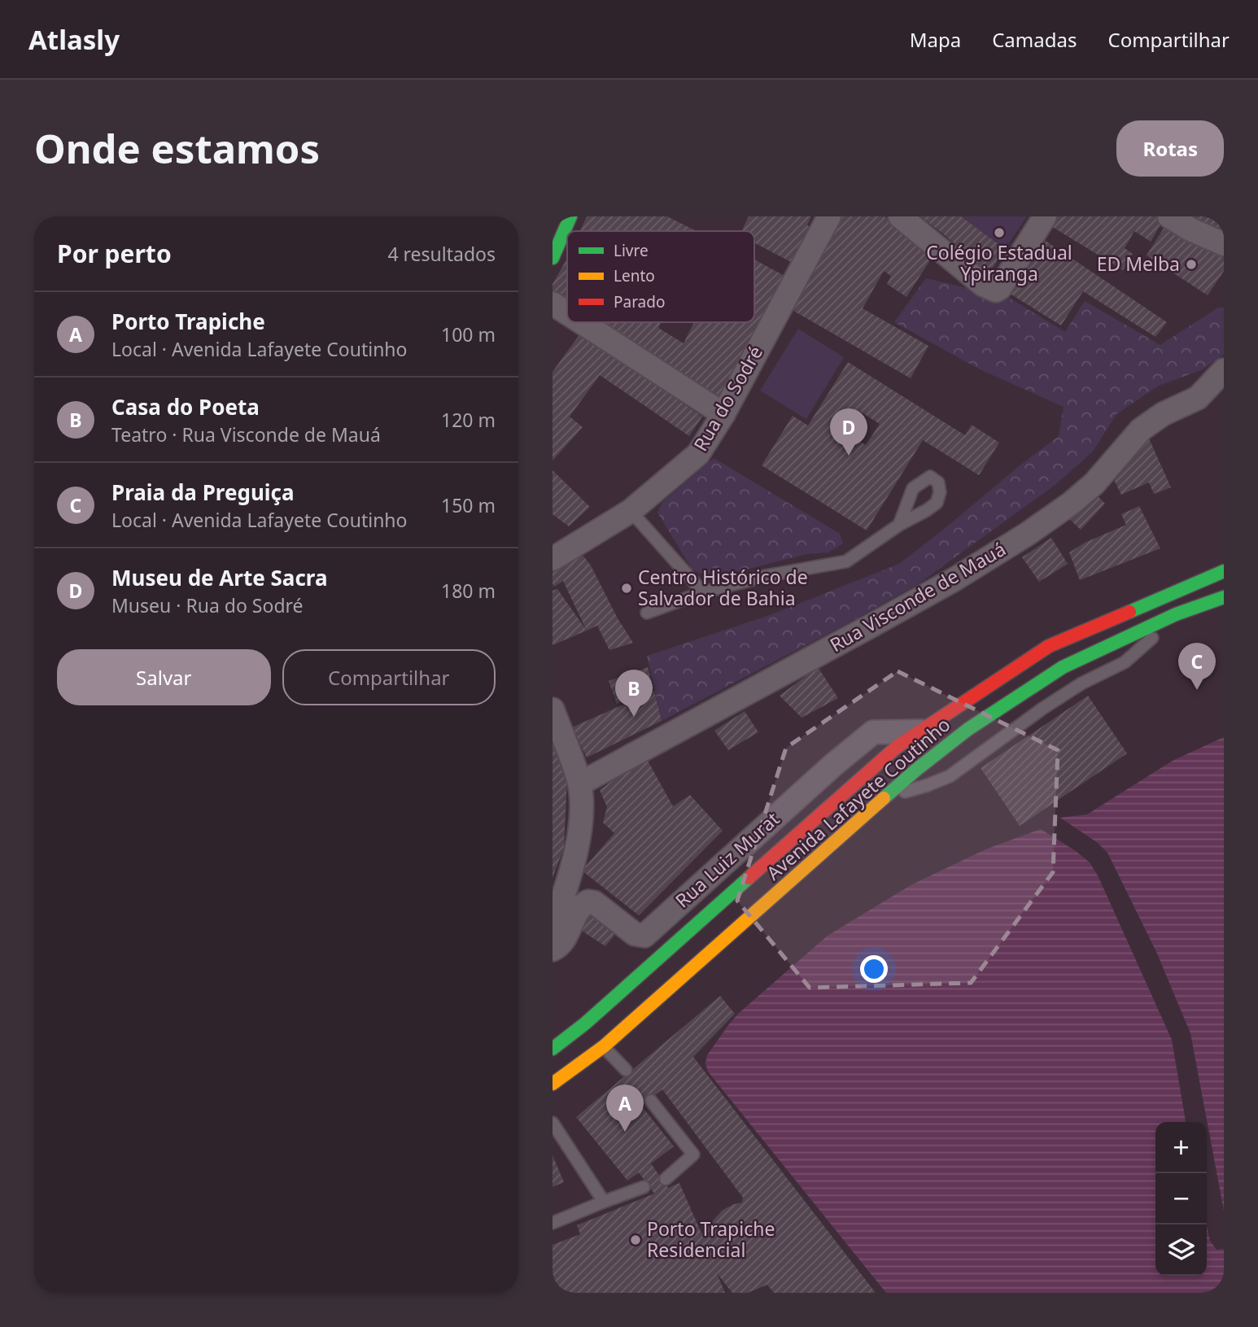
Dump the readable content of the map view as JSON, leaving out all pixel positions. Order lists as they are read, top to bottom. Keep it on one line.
{"streets":{"main road":["Avenida Lafayete Coutinho"],"street":["Rua do Sodré","Rua Visconde de Mauá","Rua Luiz Murat"]},"crossings":[["Avenida Lafayete Coutinho","Rua Luiz Murat"]],"places":["Colégio Estadual Ypiranga","ED Melba","Centro Histórico de Salvador de Bahia","Porto Trapiche Residencial"],"legend":["Livre","Lento","Parado"],"page":{"header":"Atlasly","nav":["Mapa","Camadas","Compartilhar"],"buttons":["Rotas",["Salvar","Compartilhar"]],"title":"Onde estamos","heading":["Por perto","4 resultados"],"list":[{"mark":"A","name":"Porto Trapiche","note":"Local · Avenida Lafayete Coutinho","value":"100 m"},{"mark":"B","name":"Casa do Poeta","note":"Teatro · Rua Visconde de Mauá","value":"120 m"},{"mark":"C","name":"Praia da Preguiça","note":"Local · Avenida Lafayete Coutinho","value":"150 m"},{"mark":"D","name":"Museu de Arte Sacra","note":"Museu · Rua do Sodré","value":"180 m"}],"pins":["D","C","B","A"],"map_buttons":["+","−"]}}
